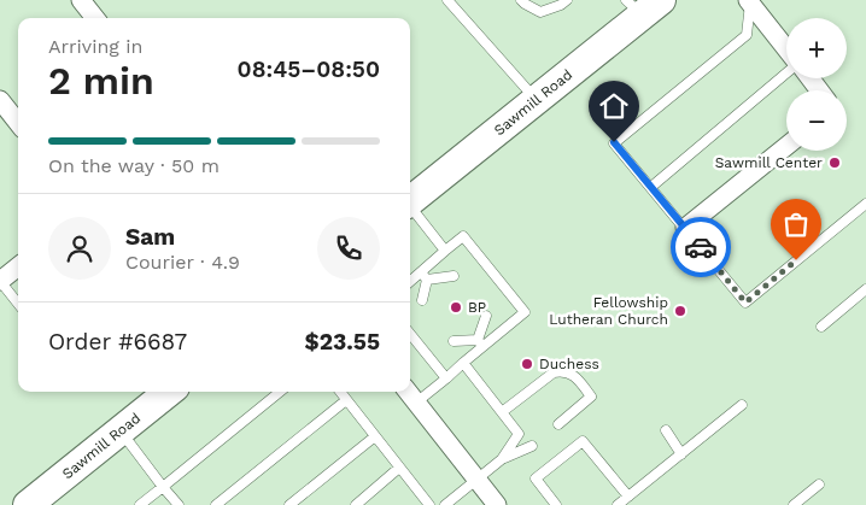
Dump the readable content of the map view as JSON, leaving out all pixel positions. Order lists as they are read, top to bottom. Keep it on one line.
{"streets":{"main road":["Sawmill Road"]},"places":["Sawmill Center","BP","Fellowship Lutheran Church","Duchess"],"page":{"map_buttons":["+","−"],"heading":["2 min","Arriving in","08:45–08:50"],"panel":["Sam","Courier · 4.9","Order #6687","$23.55"],"bar":"On the way · 50 m"}}
